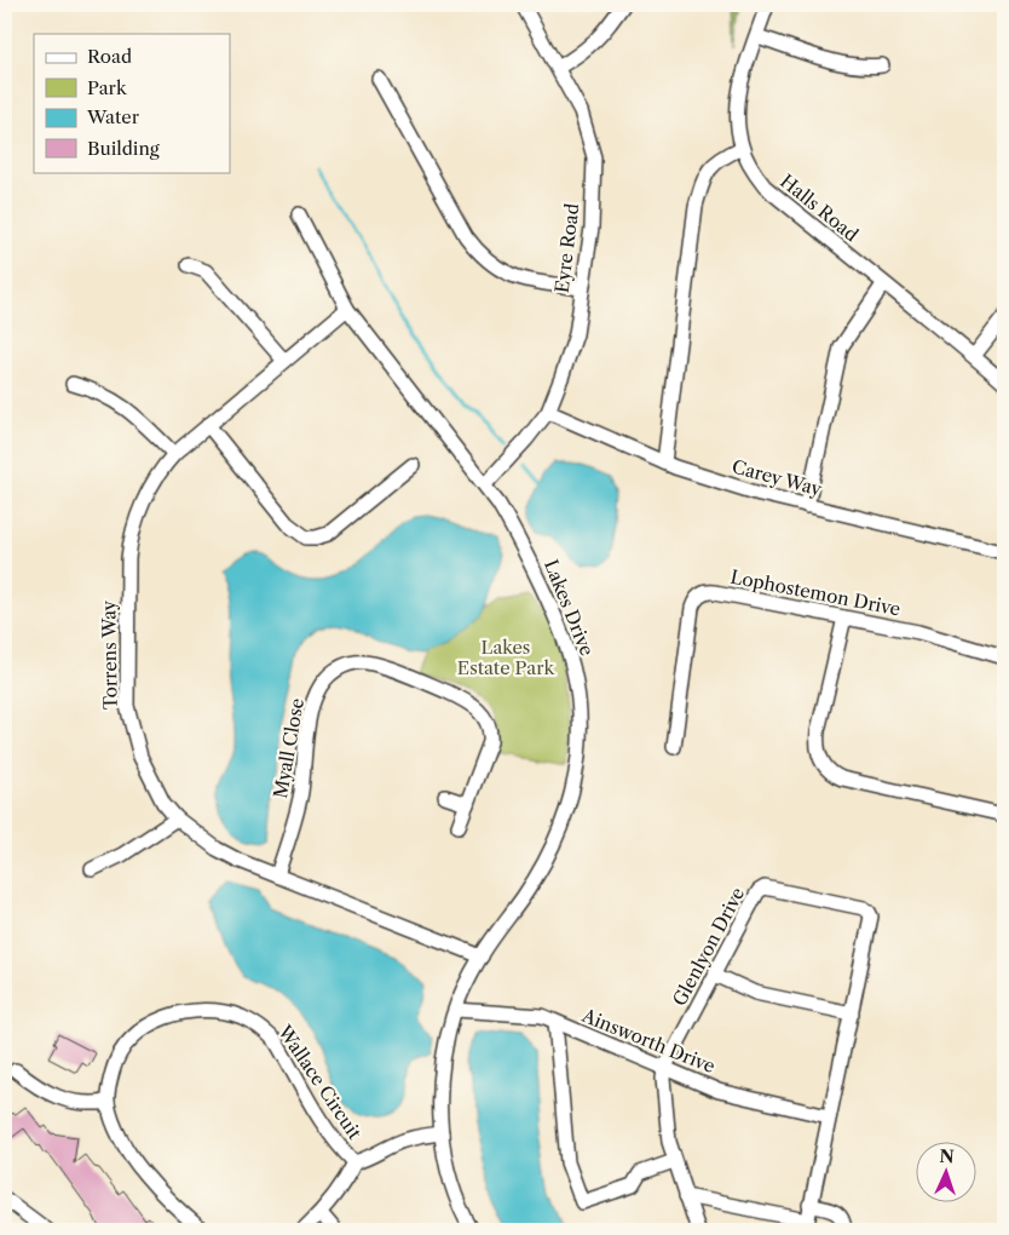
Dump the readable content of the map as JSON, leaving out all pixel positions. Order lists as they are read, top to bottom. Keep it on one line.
{"streets":{"street":["Halls Road","Eyre Road","Carey Way","Lophostemon Drive","Lakes Drive","Torrens Way","Myall Close","Glenlyon Drive","Ainsworth Drive","Wallace Circuit"]},"crossings":[["Eyre Road","Carey Way"],["Eyre Road","Lakes Drive"],["Lakes Drive","Torrens Way"],["Lakes Drive","Ainsworth Drive"],["Lakes Drive","Wallace Circuit"],["Torrens Way","Myall Close"],["Glenlyon Drive","Ainsworth Drive"]],"parks":["Lakes Estate Park"],"legend":["Road","Park","Water","Building"],"north":"top"}
